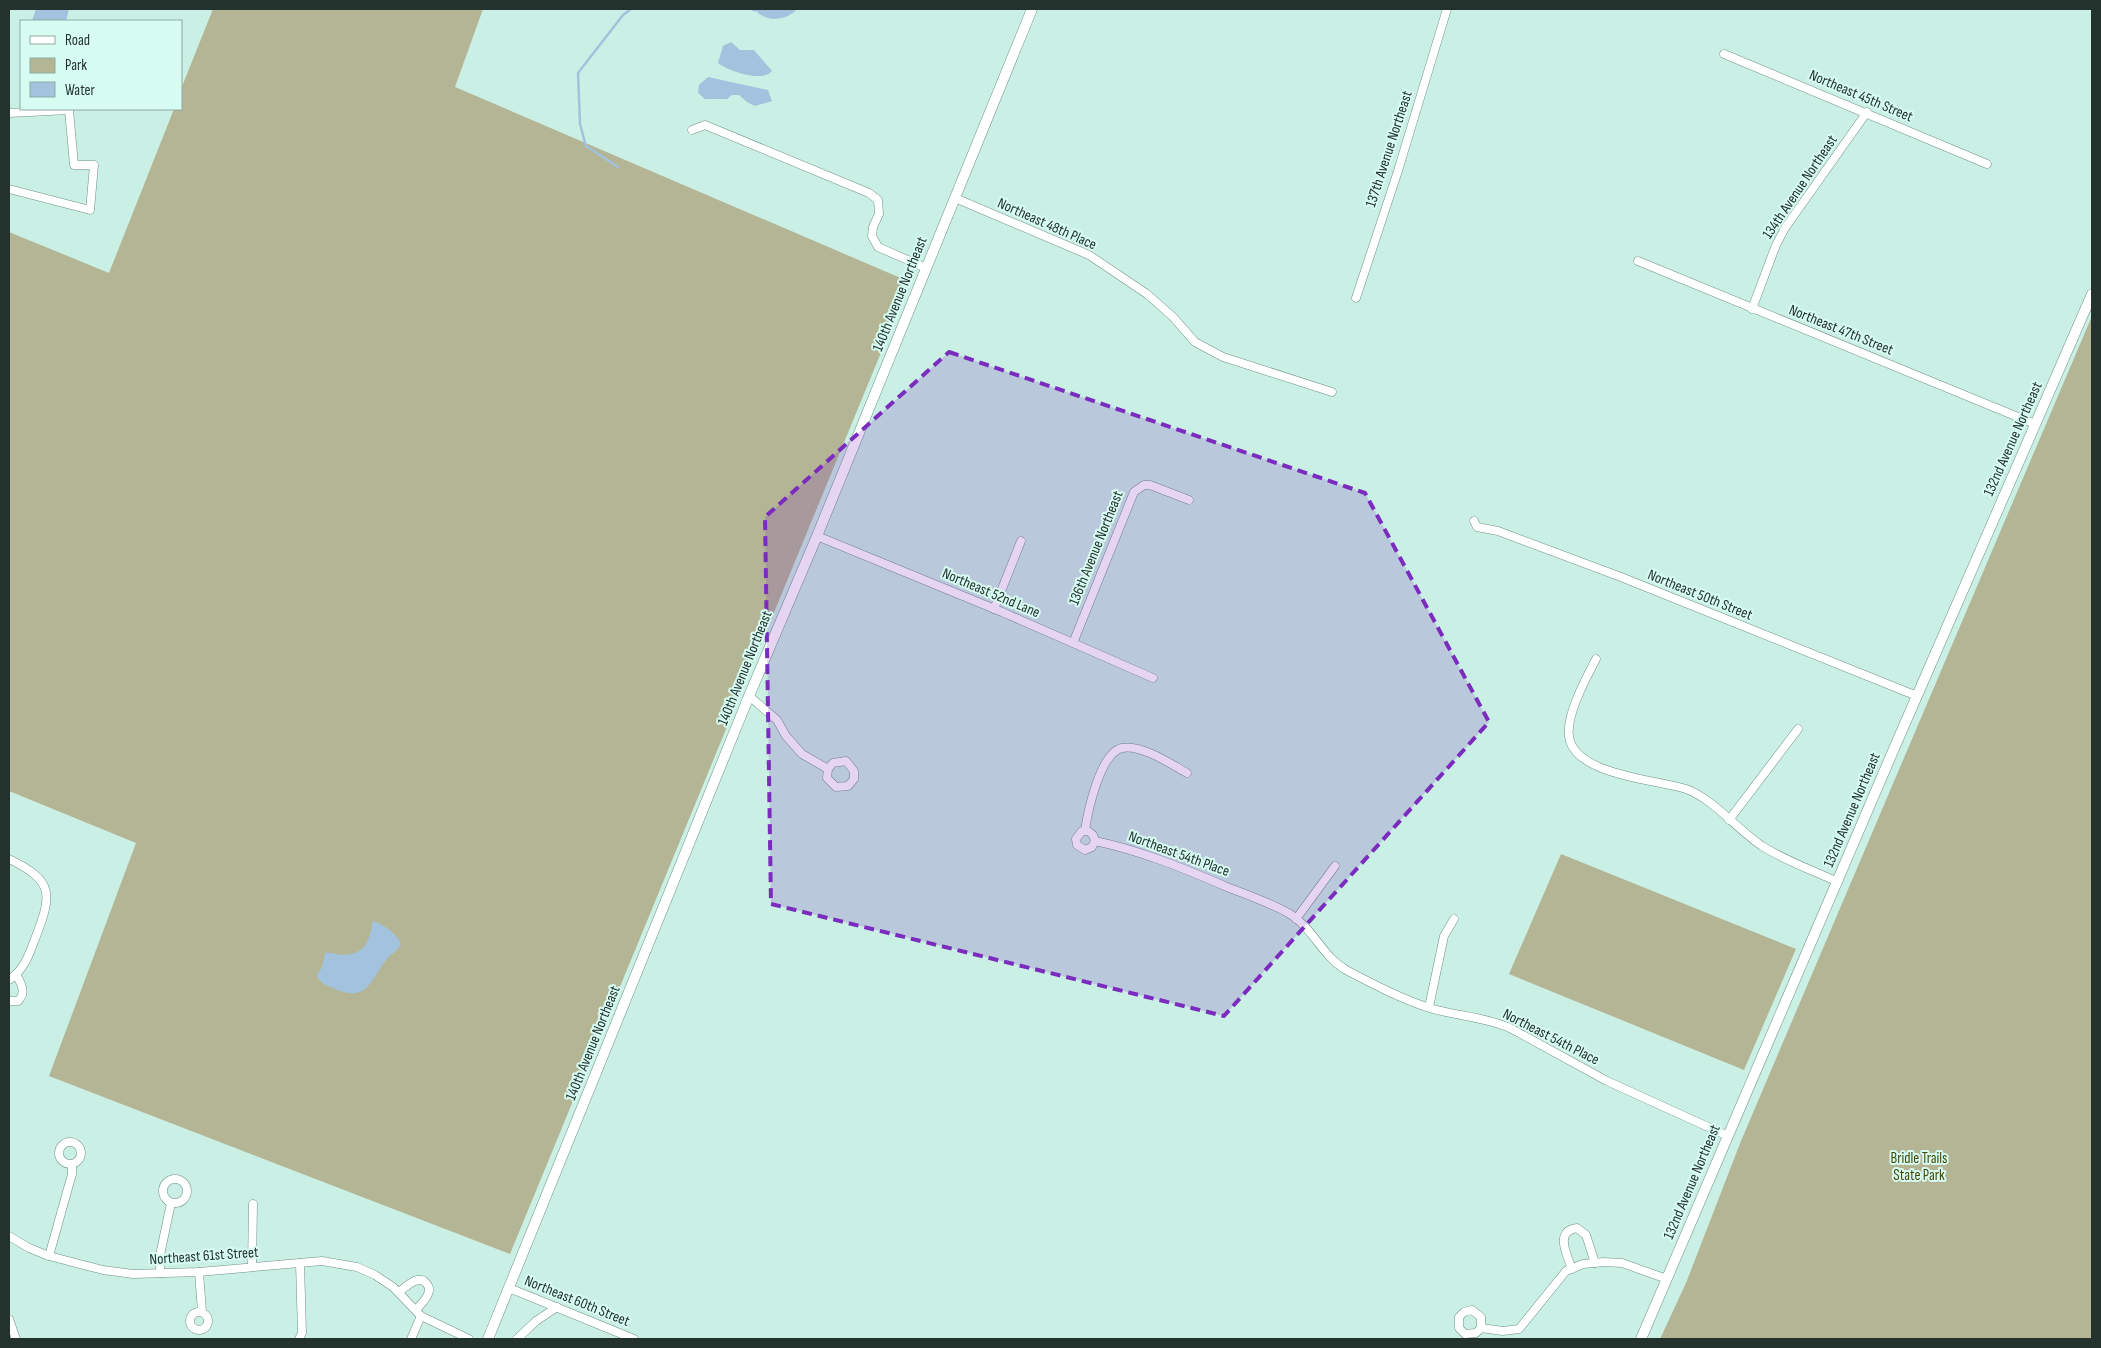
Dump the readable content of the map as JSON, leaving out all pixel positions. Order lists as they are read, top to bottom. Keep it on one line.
{"streets":{"street":["Northeast 45th Street","137th Avenue Northeast","134th Avenue Northeast","Northeast 48th Place","140th Avenue Northeast","Northeast 47th Street","132nd Avenue Northeast","136th Avenue Northeast","Northeast 52nd Lane","Northeast 50th Street","Northeast 54th Place","Northeast 61st Street","Northeast 60th Street"]},"crossings":[["Northeast 45th Street","134th Avenue Northeast"],["134th Avenue Northeast","Northeast 47th Street"],["Northeast 48th Place","140th Avenue Northeast"],["140th Avenue Northeast","Northeast 52nd Lane"],["140th Avenue Northeast","Northeast 60th Street"],["Northeast 47th Street","132nd Avenue Northeast"],["132nd Avenue Northeast","Northeast 50th Street"],["132nd Avenue Northeast","Northeast 54th Place"],["136th Avenue Northeast","Northeast 52nd Lane"]],"parks":["Bridle Trails State Park"],"legend":["Road","Park","Water"]}
